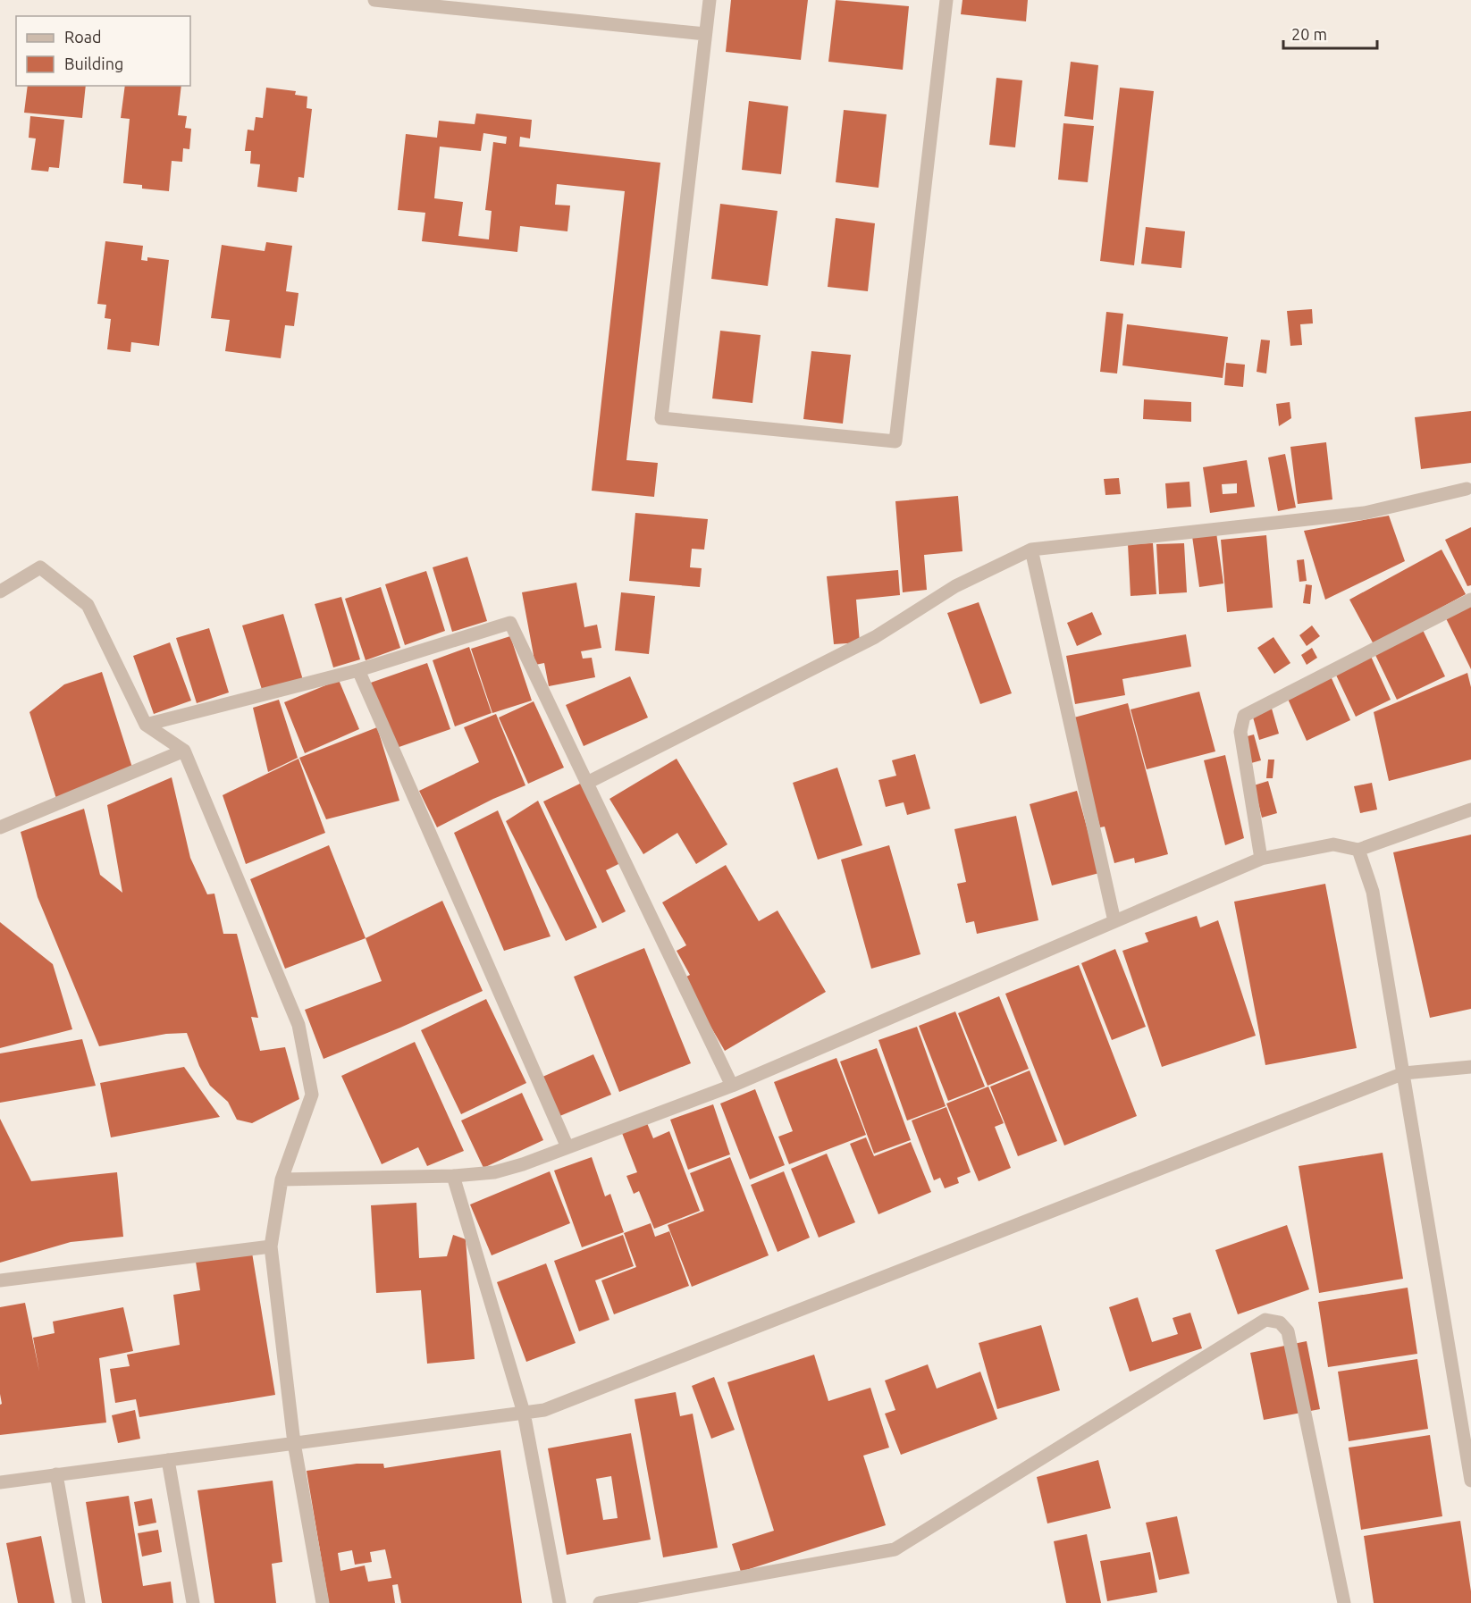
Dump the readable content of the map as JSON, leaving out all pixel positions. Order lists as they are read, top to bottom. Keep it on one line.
{"legend":["Road","Building"],"scale_bar":"20 m"}
